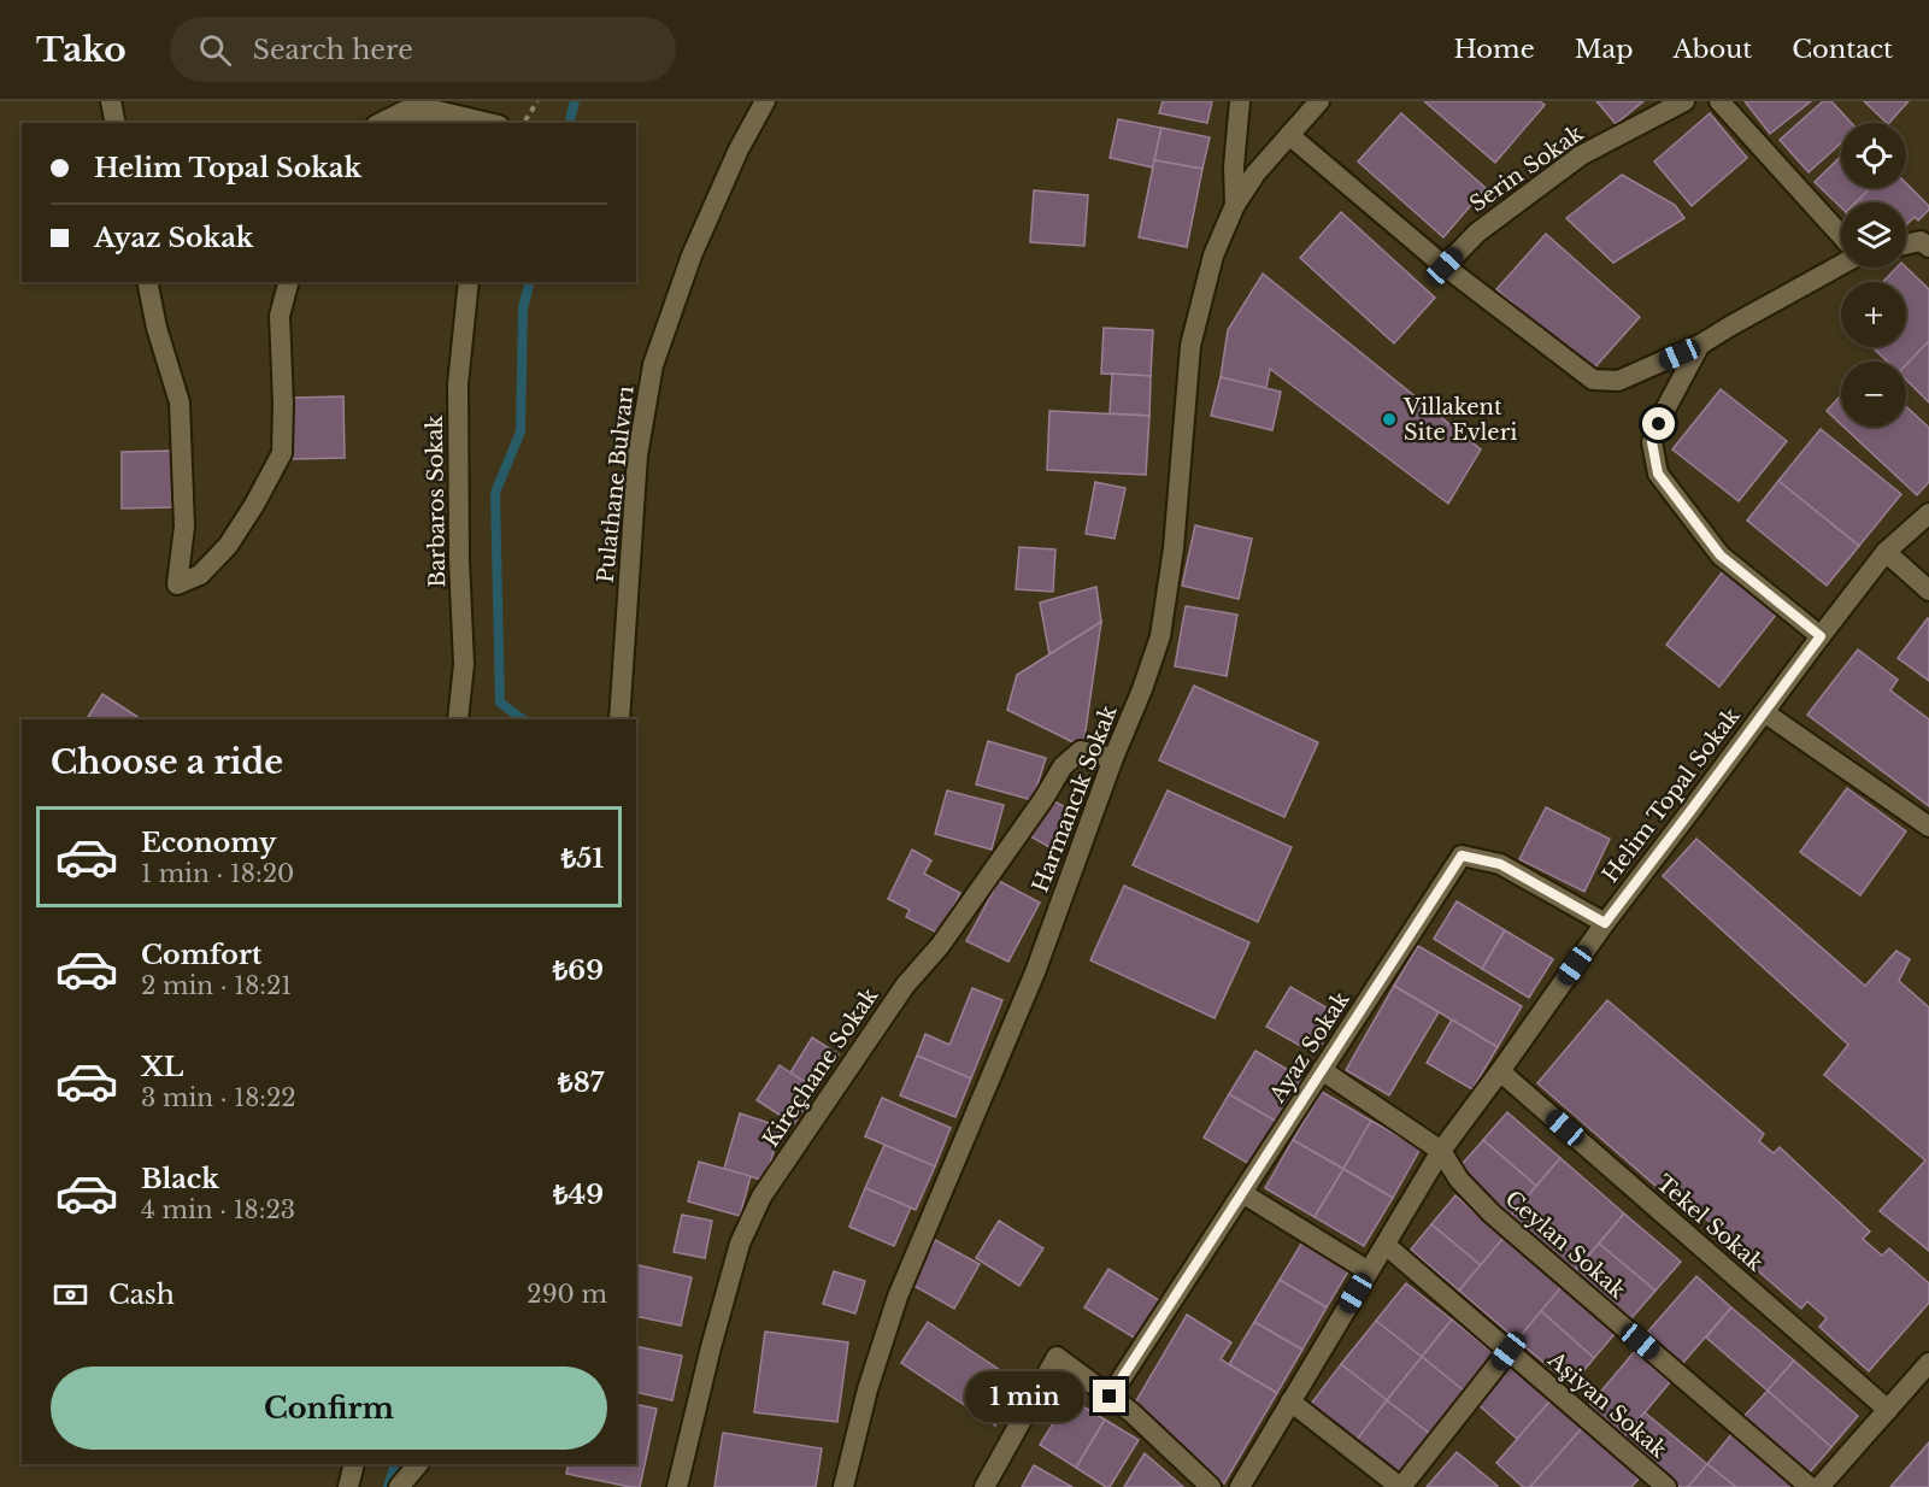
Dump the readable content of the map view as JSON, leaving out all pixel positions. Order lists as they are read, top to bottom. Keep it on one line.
{"streets":{"street":["Serin Sokak","Pulathane Bulvarı","Barbaros Sokak","Helim Topal Sokak","Harmancık Sokak","Ayaz Sokak","Kireçhane Sokak","Tekel Sokak","Ceylan Sokak","Aşiyan Sokak"]},"crossings":[["Helim Topal Sokak","Ayaz Sokak"],["Helim Topal Sokak","Tekel Sokak"],["Helim Topal Sokak","Ceylan Sokak"],["Helim Topal Sokak","Aşiyan Sokak"],["Harmancık Sokak","Kireçhane Sokak"],["Ayaz Sokak","Ceylan Sokak"]],"places":["Villakent Site Evleri"],"page":{"header":"Tako","search":"Search here","nav":["Home","Map","About","Contact"],"map_buttons":["+","−"],"banner":["Helim Topal Sokak","Ayaz Sokak"],"heading":"Choose a ride","list":[{"name":"Economy","note":"1 min · 18:20","value":"₺51"},{"name":"Comfort","note":"2 min · 18:21","value":"₺69"},{"name":"XL","note":"3 min · 18:22","value":"₺87"},{"name":"Black","note":"4 min · 18:23","value":"₺49"}],"pay":["Cash","290 m"],"buttons":"Confirm","bubble":"1 min"}}
